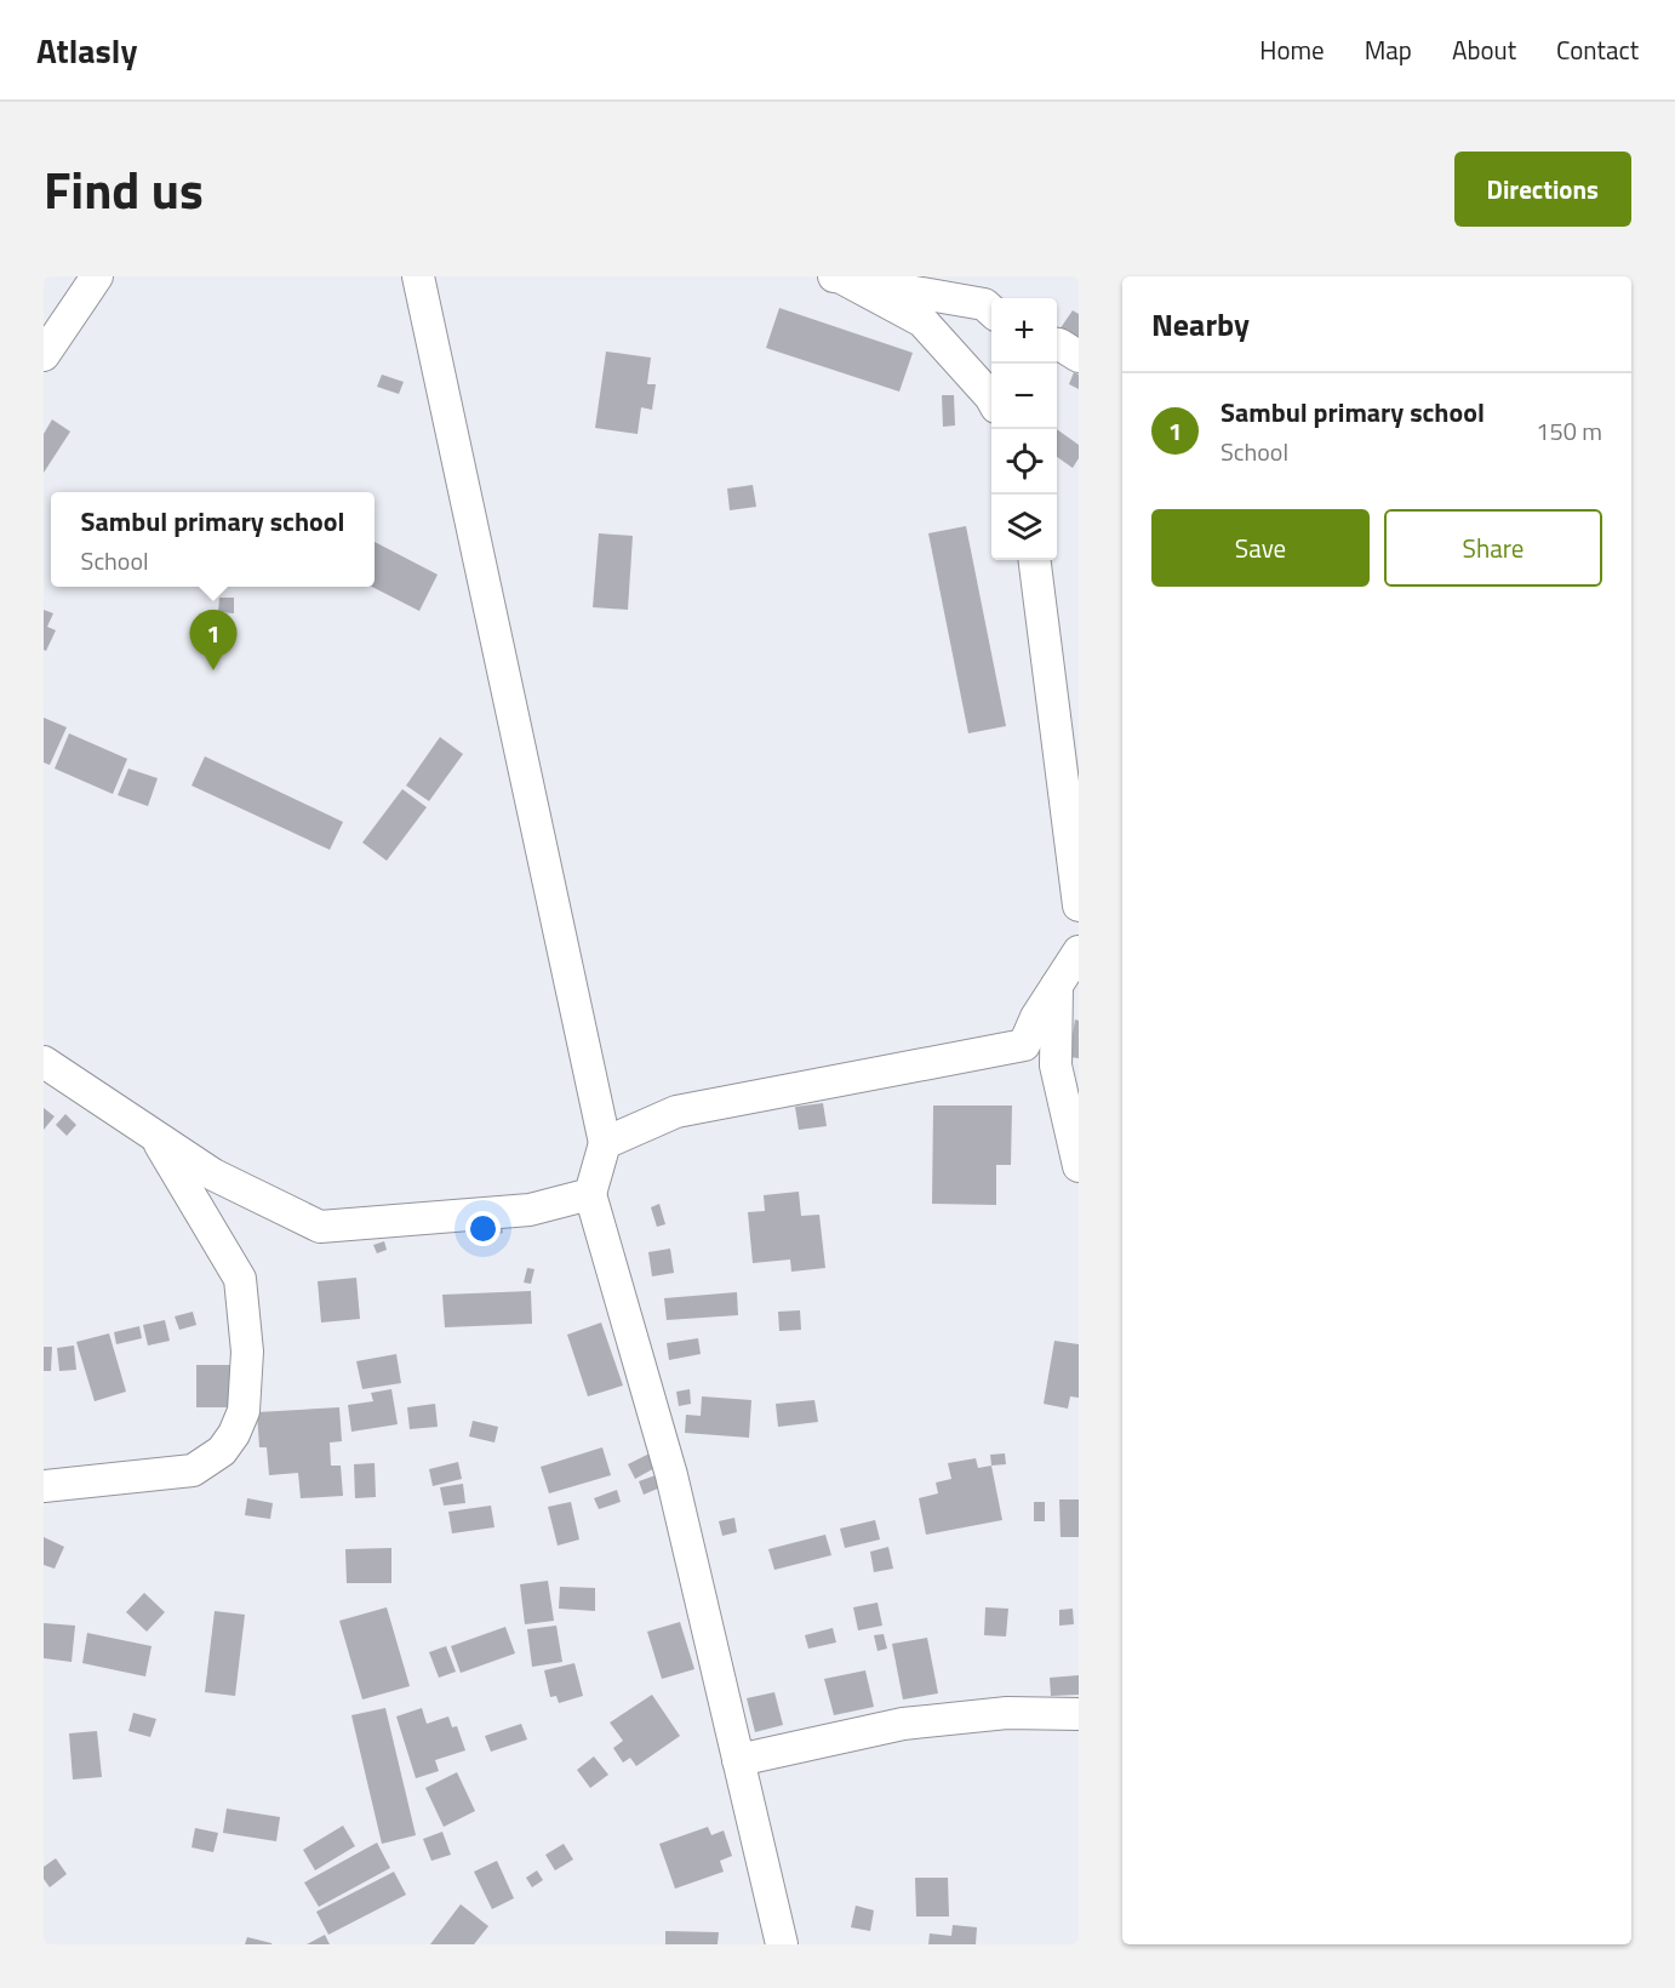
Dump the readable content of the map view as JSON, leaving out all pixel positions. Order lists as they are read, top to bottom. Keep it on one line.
{"page":{"header":"Atlasly","nav":["Home","Map","About","Contact"],"title":"Find us","buttons":["Directions",["Save","Share"]],"heading":"Nearby","map_buttons":["+","−"],"list":[{"mark":"1","name":"Sambul primary school","note":"School","value":"150 m"}],"popup":["Sambul primary school","School"],"pins":"1"}}
